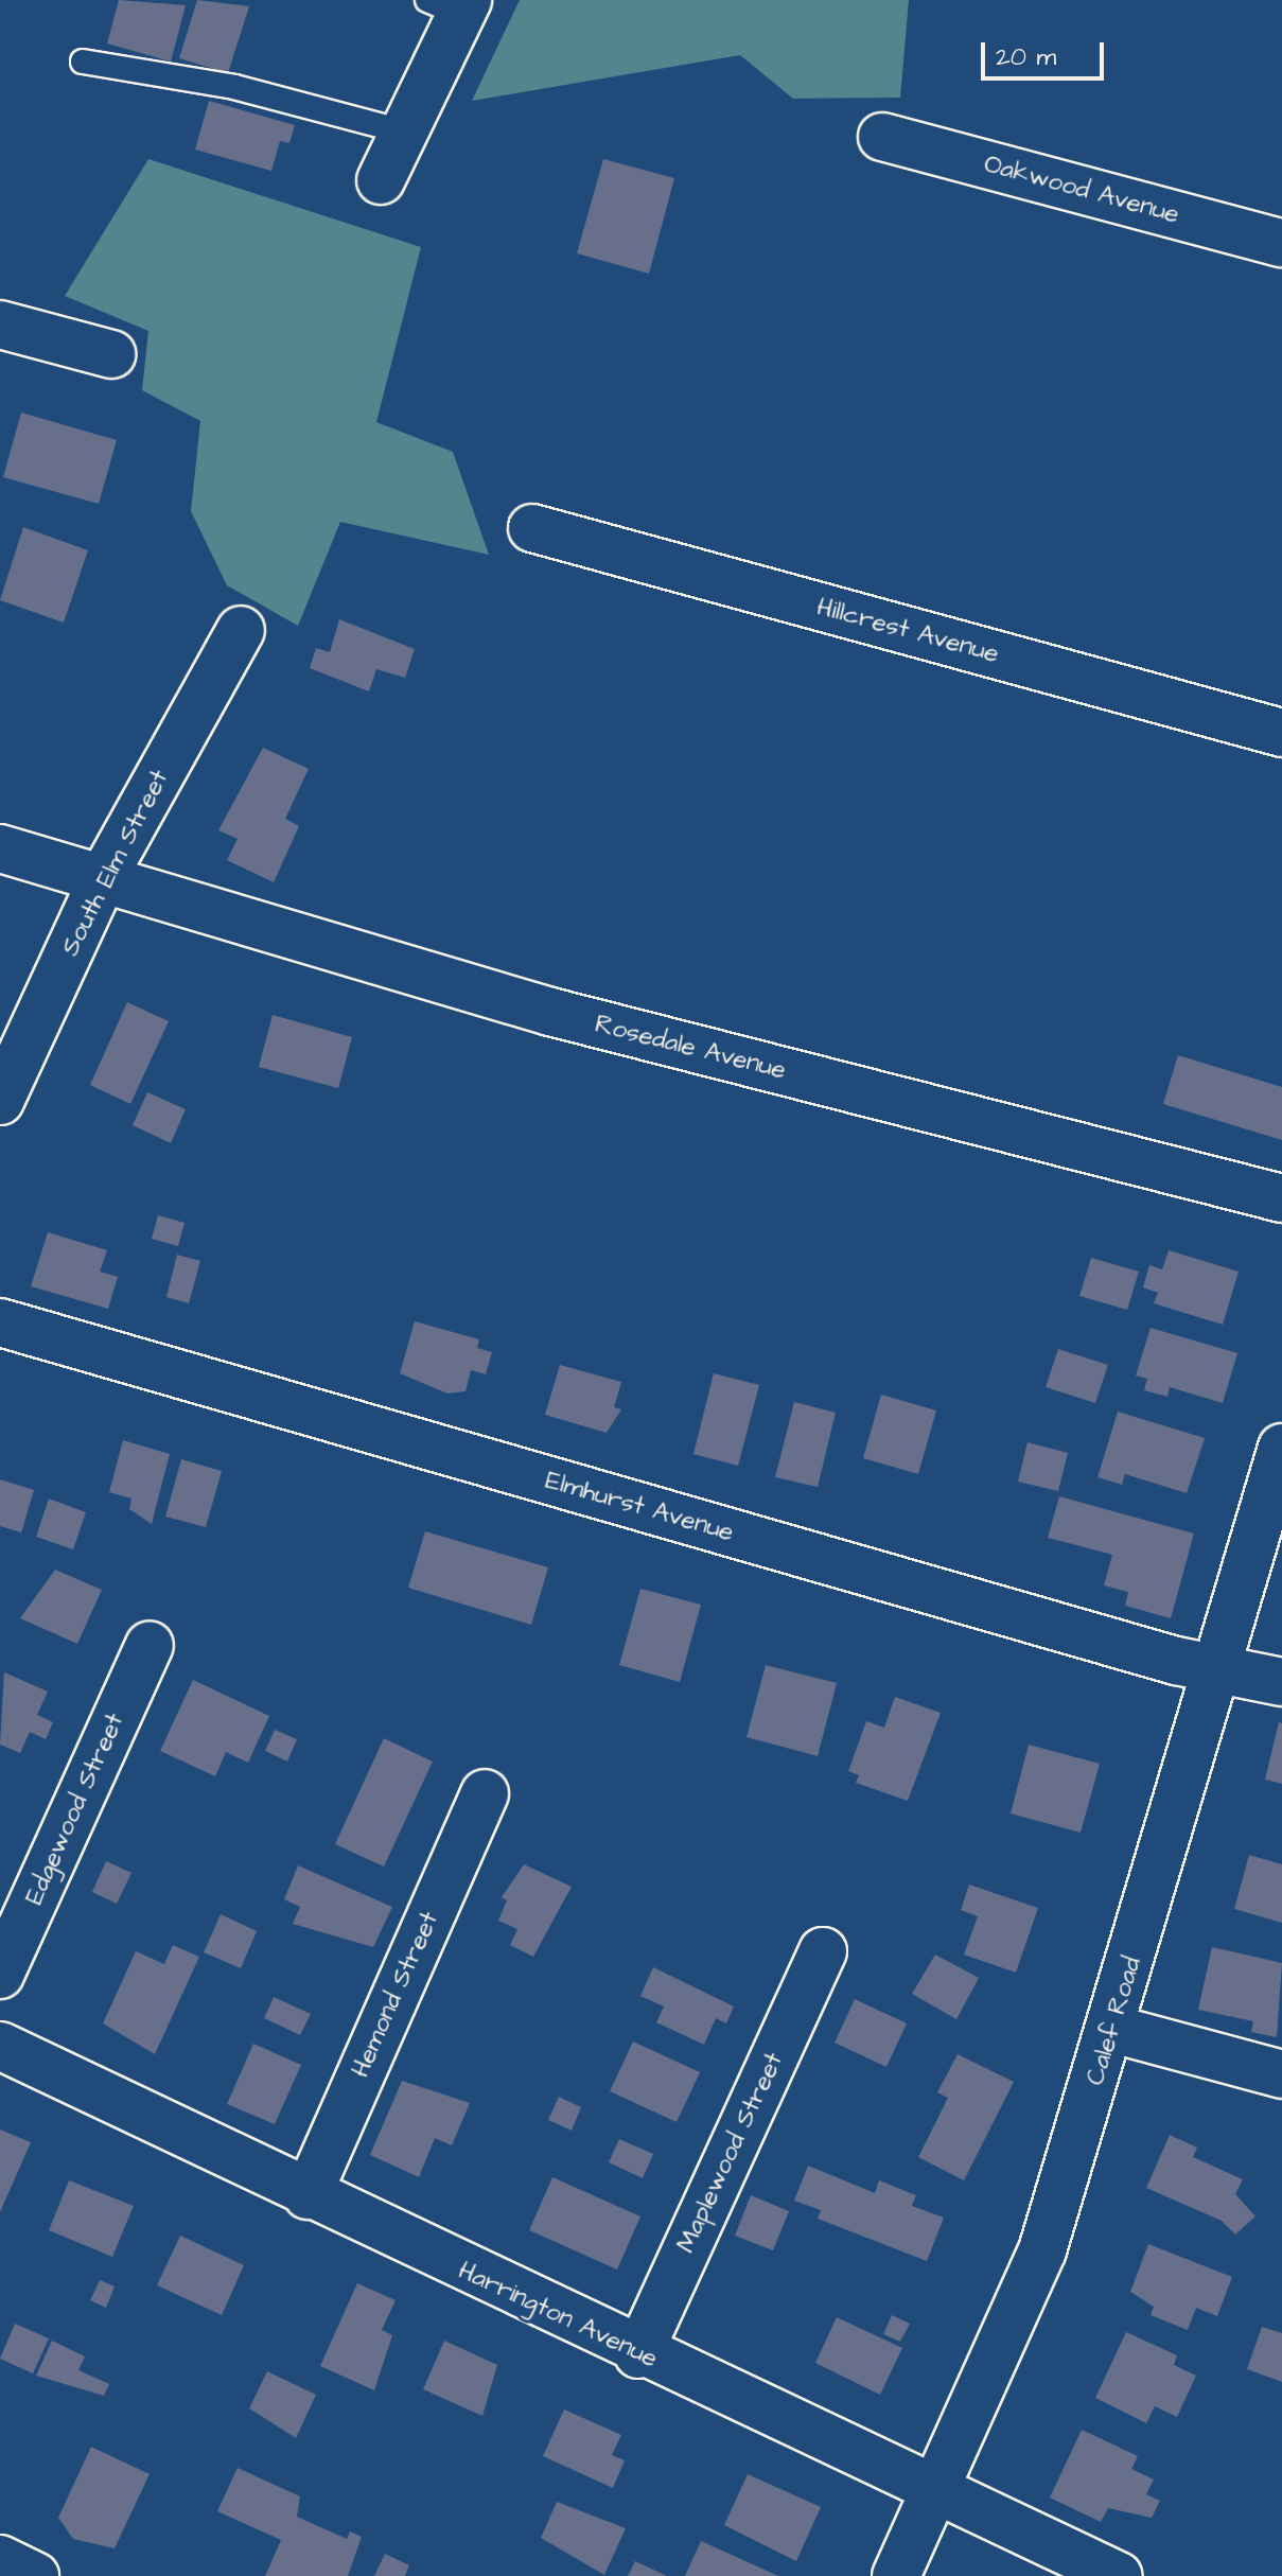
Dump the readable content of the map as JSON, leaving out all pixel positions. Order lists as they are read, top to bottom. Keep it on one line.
{"streets":{"street":["Oakwood Avenue","Hillcrest Avenue","South Elm Street","Rosedale Avenue","Elmhurst Avenue","Edgewood Street","Hemond Street","Calef Road","Maplewood Street","Harrington Avenue"]},"crossings":[["South Elm Street","Rosedale Avenue"],["Elmhurst Avenue","Calef Road"],["Hemond Street","Harrington Avenue"],["Calef Road","Harrington Avenue"],["Maplewood Street","Harrington Avenue"]],"scale_bar":"20 m"}
